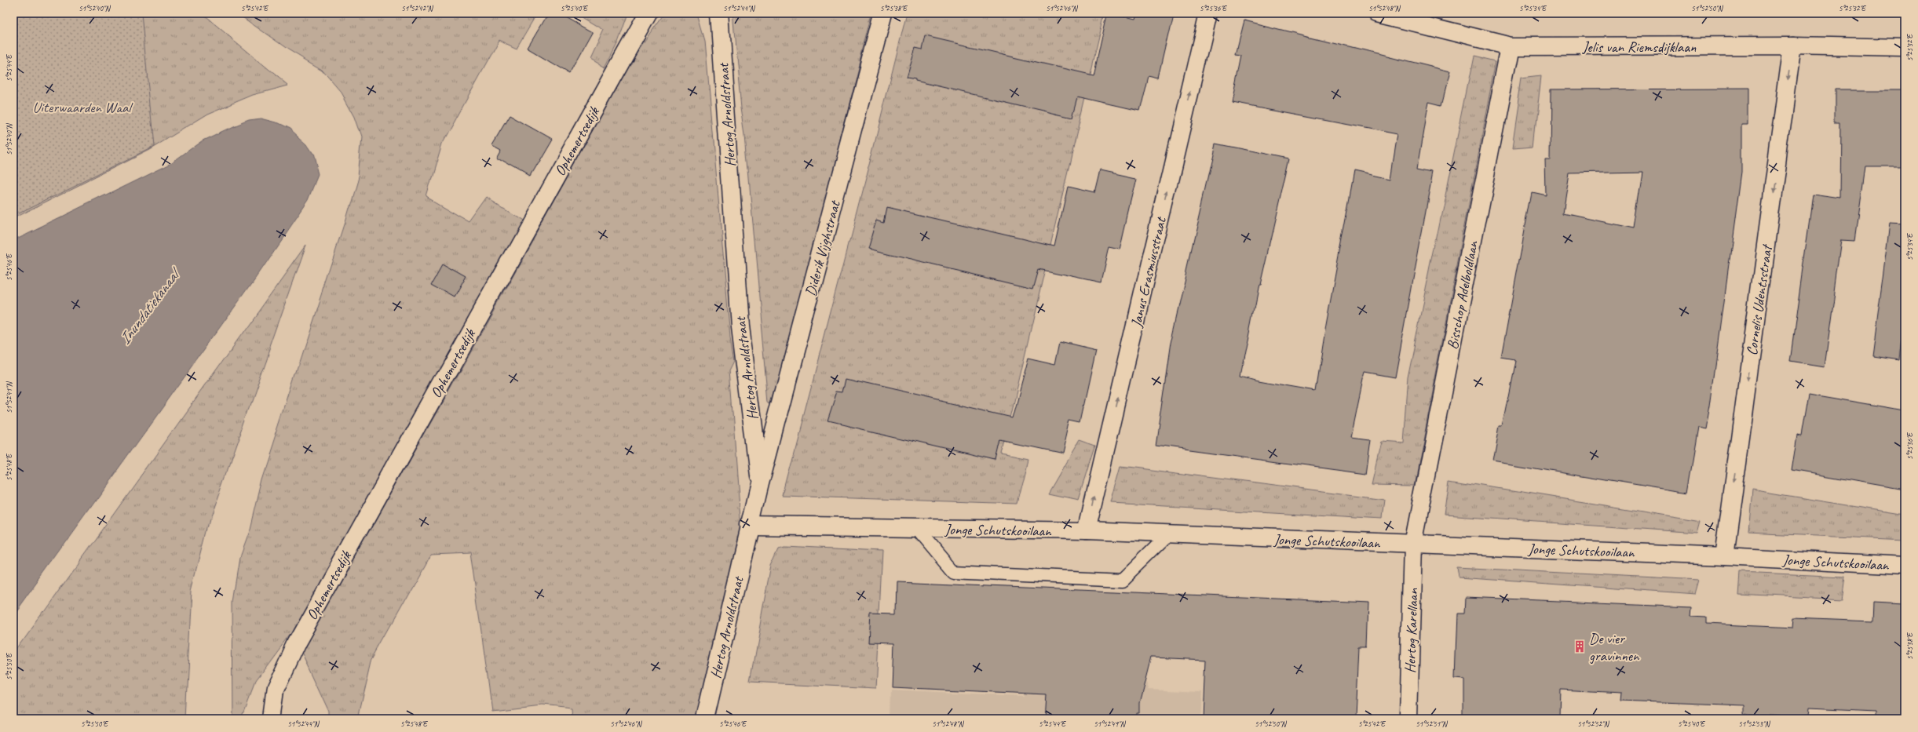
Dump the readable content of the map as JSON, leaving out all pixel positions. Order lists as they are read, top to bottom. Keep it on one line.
{"streets":{"street":["Jelis van Riemsdijklaan","Hertog Arnoldstraat","Ophemertsedijk","Diderik Vijghstraat","Janus Erasmiusstraat","Bisschop Adelboldlaan","Cornelis Udentsstraat","Jonge Schutskooilaan","Hertog Karellaan"]},"crossings":[["Jelis van Riemsdijklaan","Bisschop Adelboldlaan"],["Jelis van Riemsdijklaan","Cornelis Udentsstraat"],["Hertog Arnoldstraat","Diderik Vijghstraat"],["Hertog Arnoldstraat","Jonge Schutskooilaan"],["Janus Erasmiusstraat","Jonge Schutskooilaan"],["Bisschop Adelboldlaan","Jonge Schutskooilaan"],["Bisschop Adelboldlaan","Hertog Karellaan"],["Cornelis Udentsstraat","Jonge Schutskooilaan"],["Jonge Schutskooilaan","Hertog Karellaan"]],"one_way":["Janus Erasmiusstraat","Cornelis Udentsstraat"],"water":["Inundatiekanaal"],"parks":["Uiterwaarden Waal"],"places":{"building":["De vier gravinnen"]},"coordinates":["51°52'40\"N","5°25'42\"E","51°52'42\"N","5°25'40\"E","51°52'44\"N","5°25'38\"E","51°52'46\"N","5°25'36\"E","51°52'48\"N","5°25'34\"E","51°52'50\"N","5°25'32\"E","5°25'44\"E","5°25'46\"E","51°52'41\"N","5°25'48\"E","5°25'50\"E","51°52'49\"N","51°52'51\"N","51°52'52\"N","51°52'53\"N"]}
